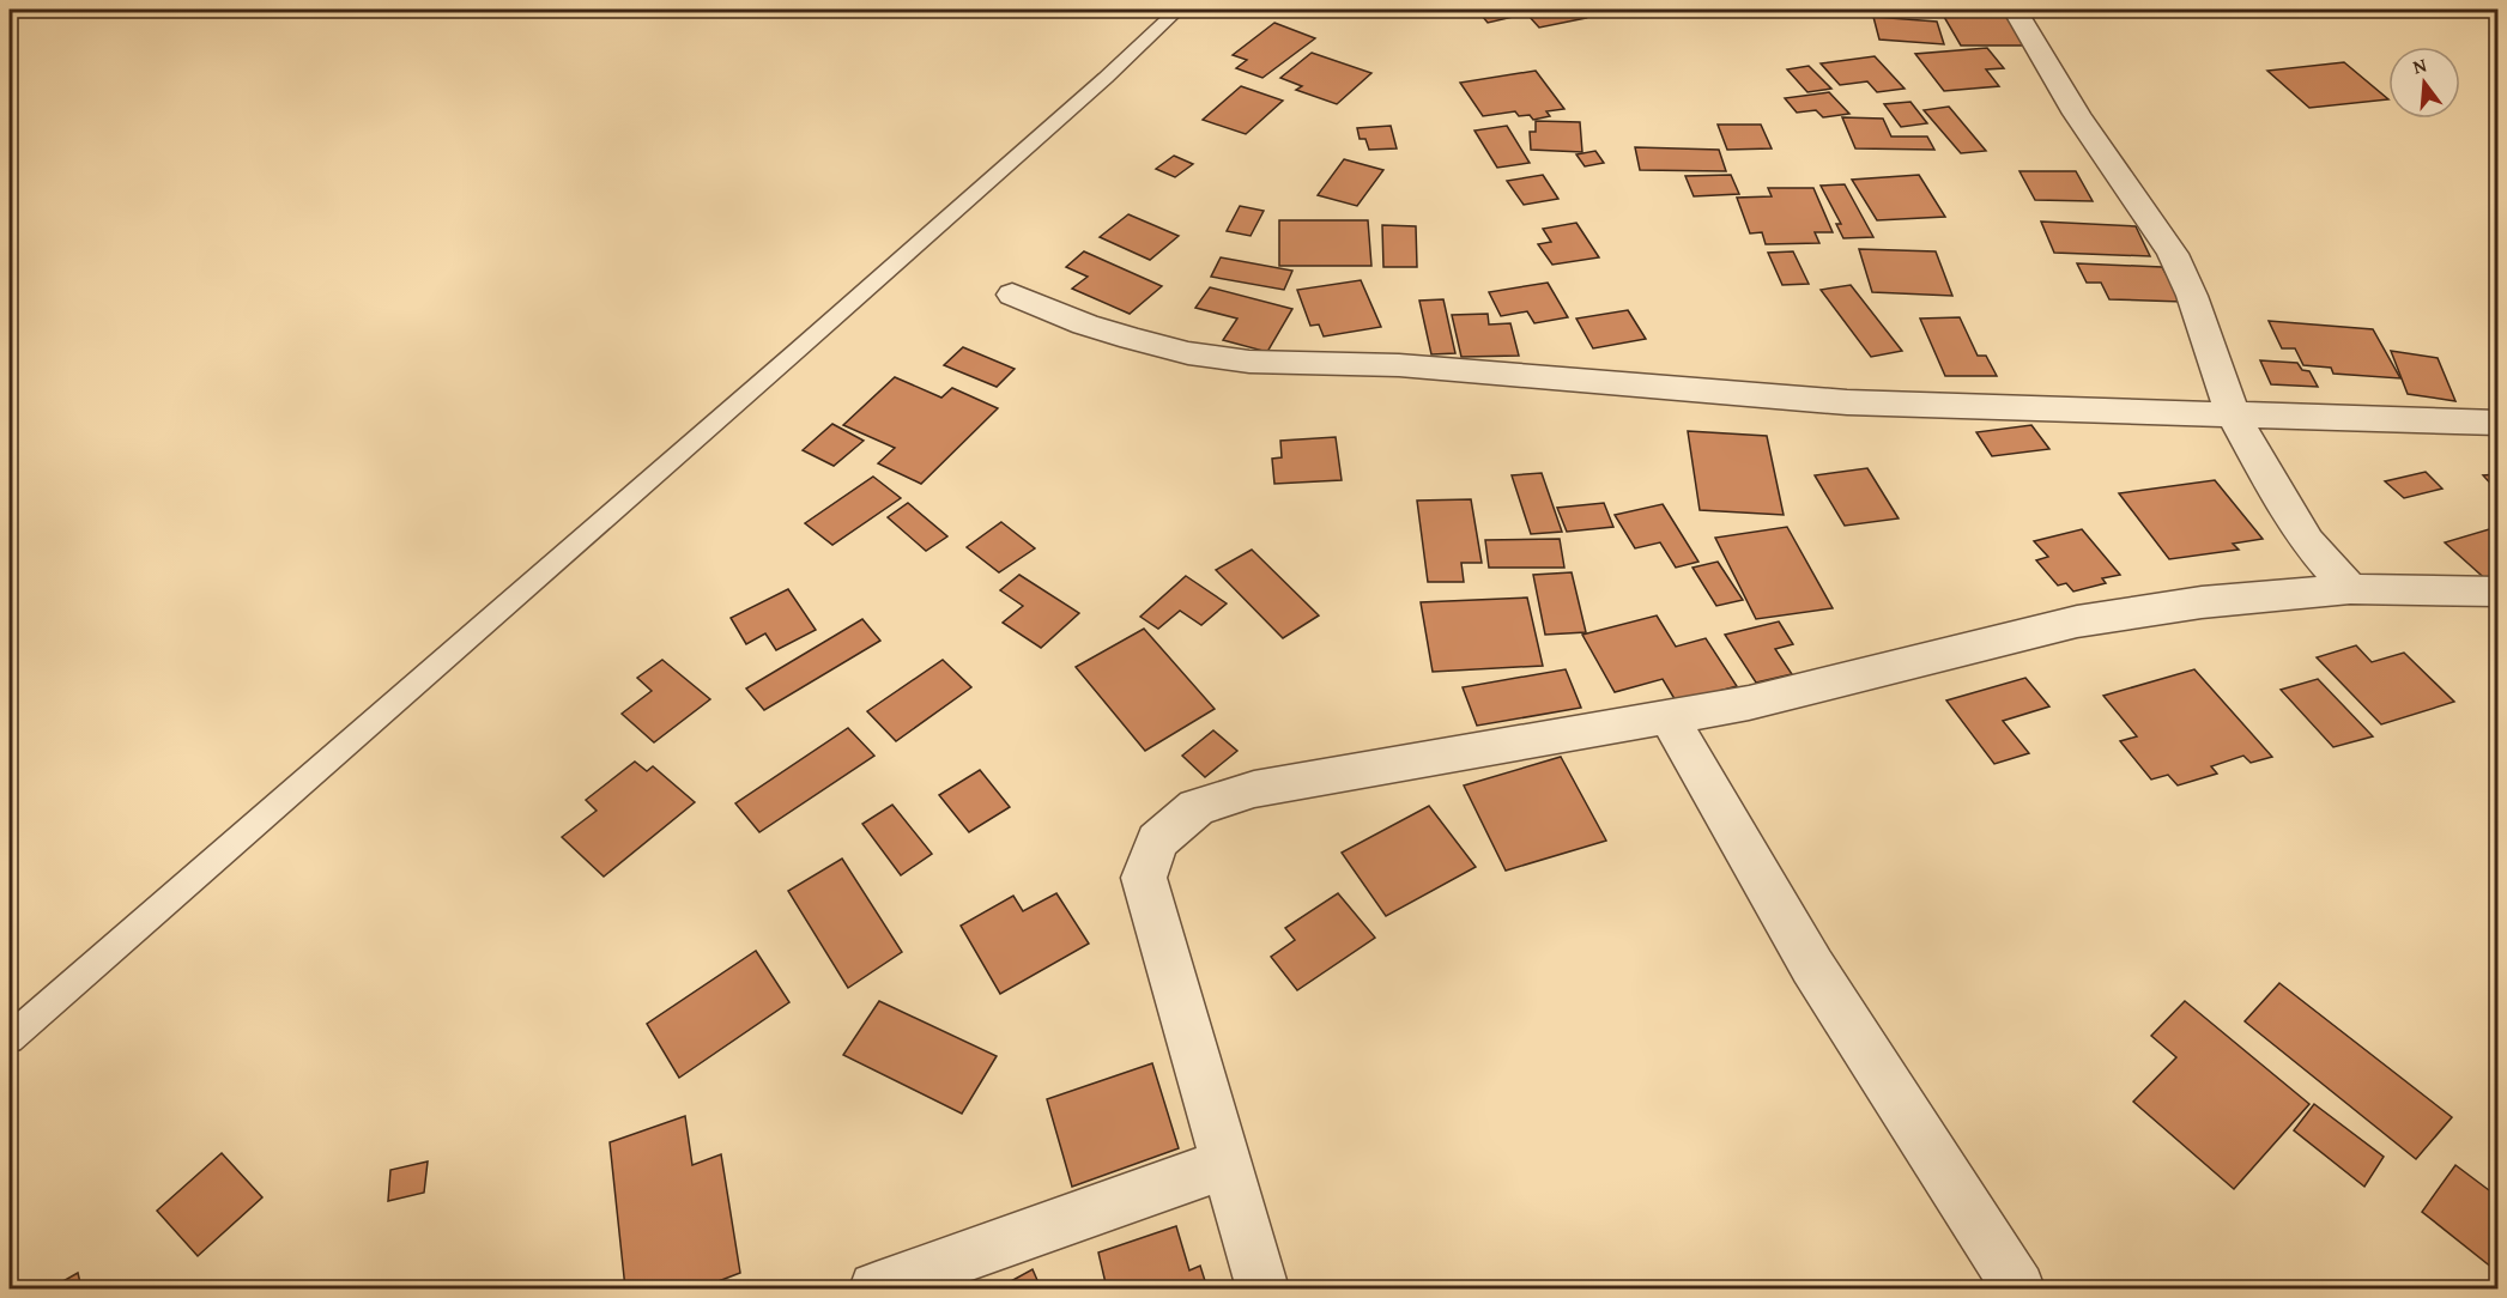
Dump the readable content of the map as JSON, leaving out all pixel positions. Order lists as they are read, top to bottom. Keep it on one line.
{"north":"top"}
